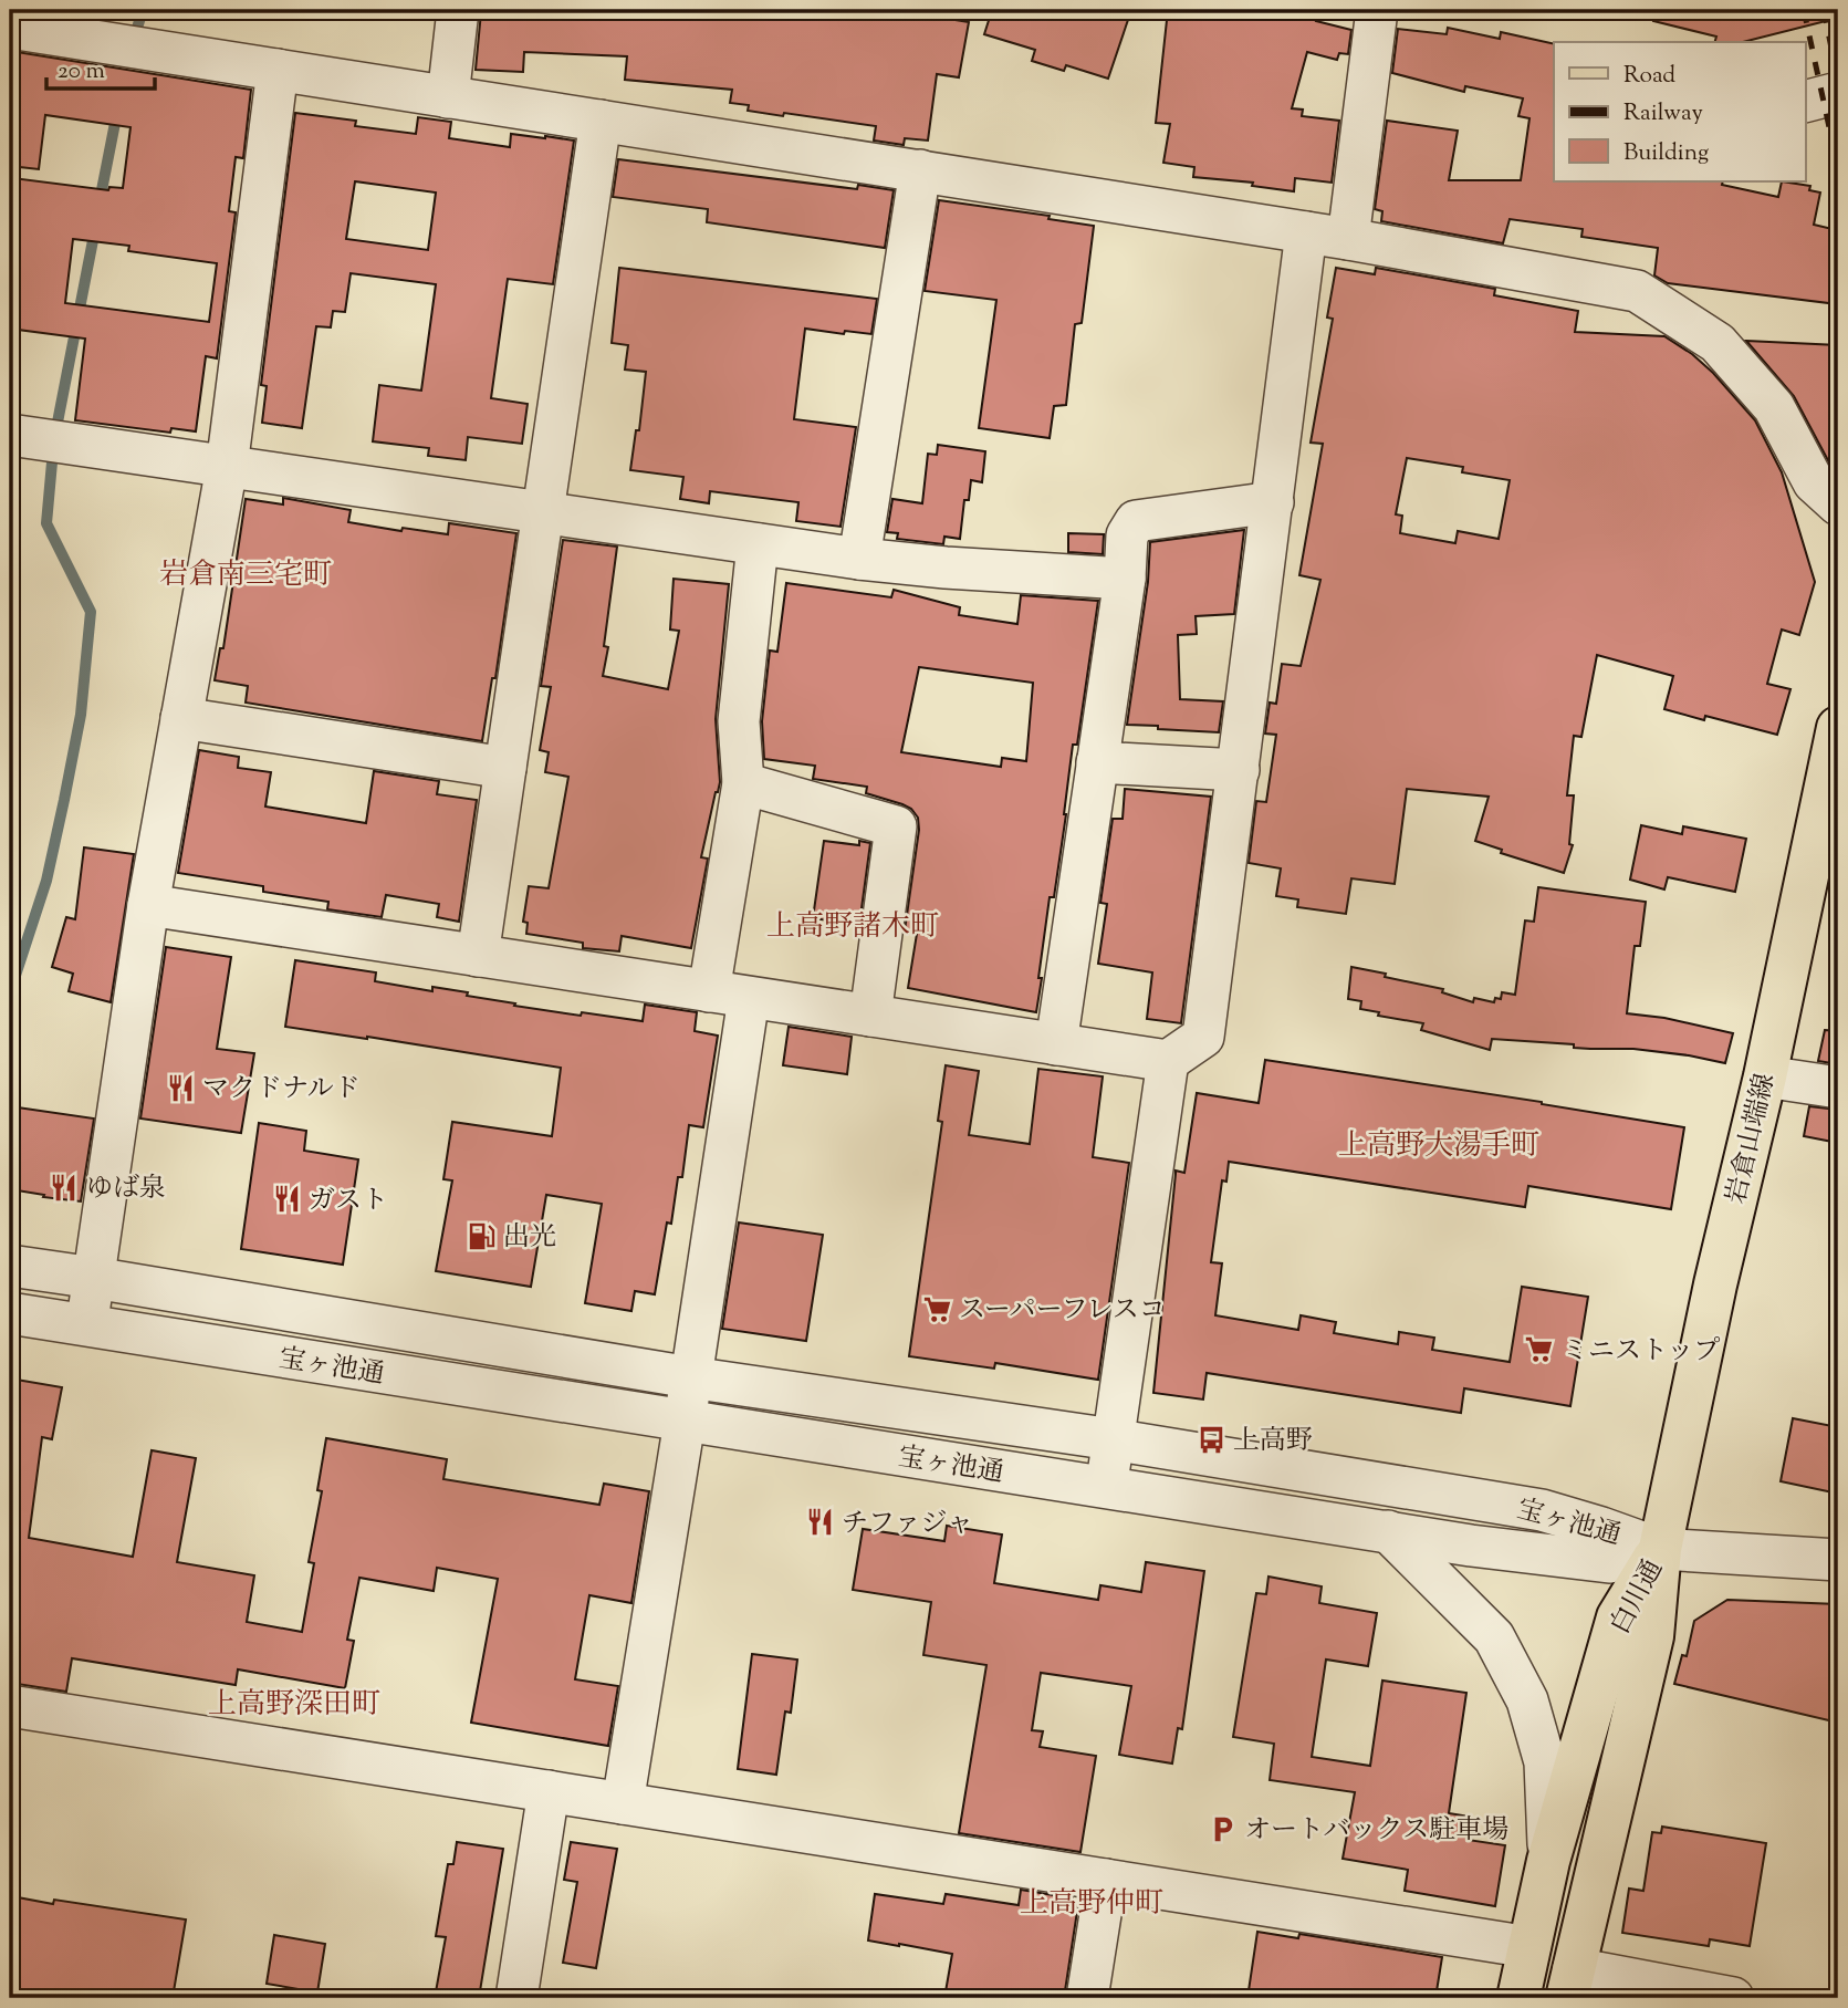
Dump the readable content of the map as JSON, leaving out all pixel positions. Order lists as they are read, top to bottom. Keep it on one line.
{"streets":{"main road":["岩倉山端線","白川通"],"street":["宝ヶ池通"]},"crossings":[["岩倉山端線","宝ヶ池通"],["岩倉山端線","白川通"],["宝ヶ池通","白川通"]],"districts":["岩倉南三宅町","上高野諸木町","上高野大湯手町","上高野深田町","上高野仲町"],"places":{"restaurant":["マクドナルド","ゆば泉","ガスト","チファジャ"],"fuel station":["出光"],"supermarket":["スーパーフレスコ","ミニストップ"],"bus stop":["上高野"],"parking":["オートバックス駐車場"]},"legend":["Road","Railway","Building"],"scale_bar":"20 m"}
